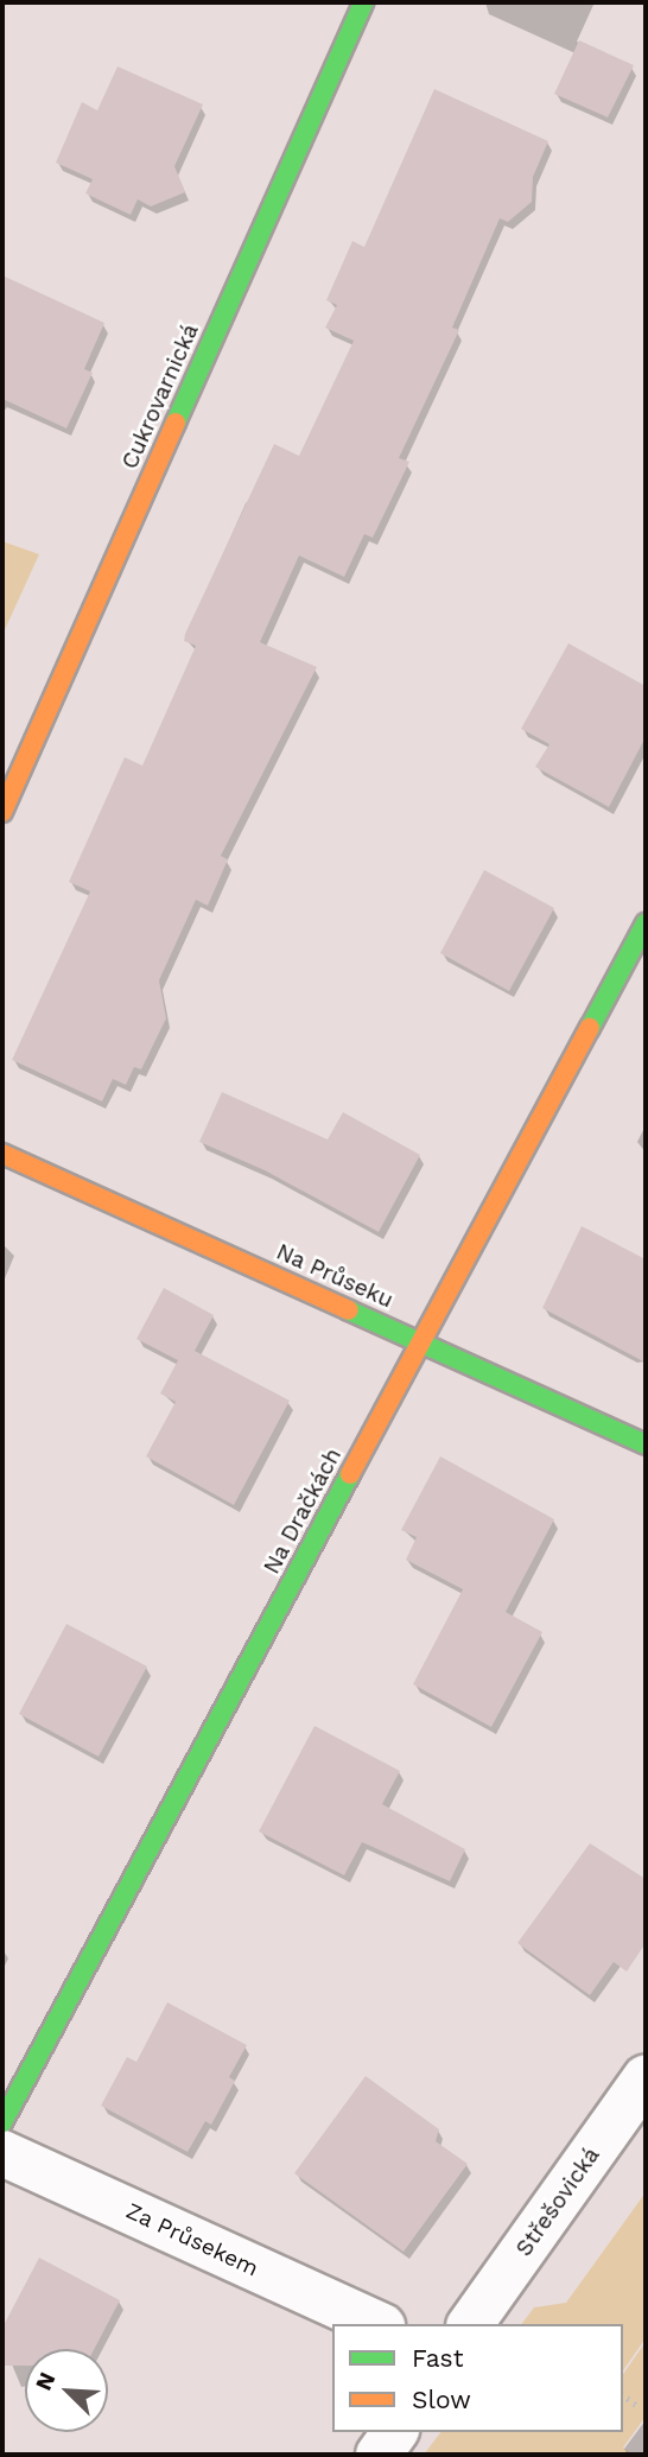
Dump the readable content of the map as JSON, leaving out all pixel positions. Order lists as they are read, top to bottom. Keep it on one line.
{"streets":{"street":["Cukrovarnická","Na Průseku","Na Dračkách","Střešovická","Za Průsekem"]},"crossings":[["Na Průseku","Na Dračkách"]],"legend":["Fast","Slow"],"north":"top left"}
